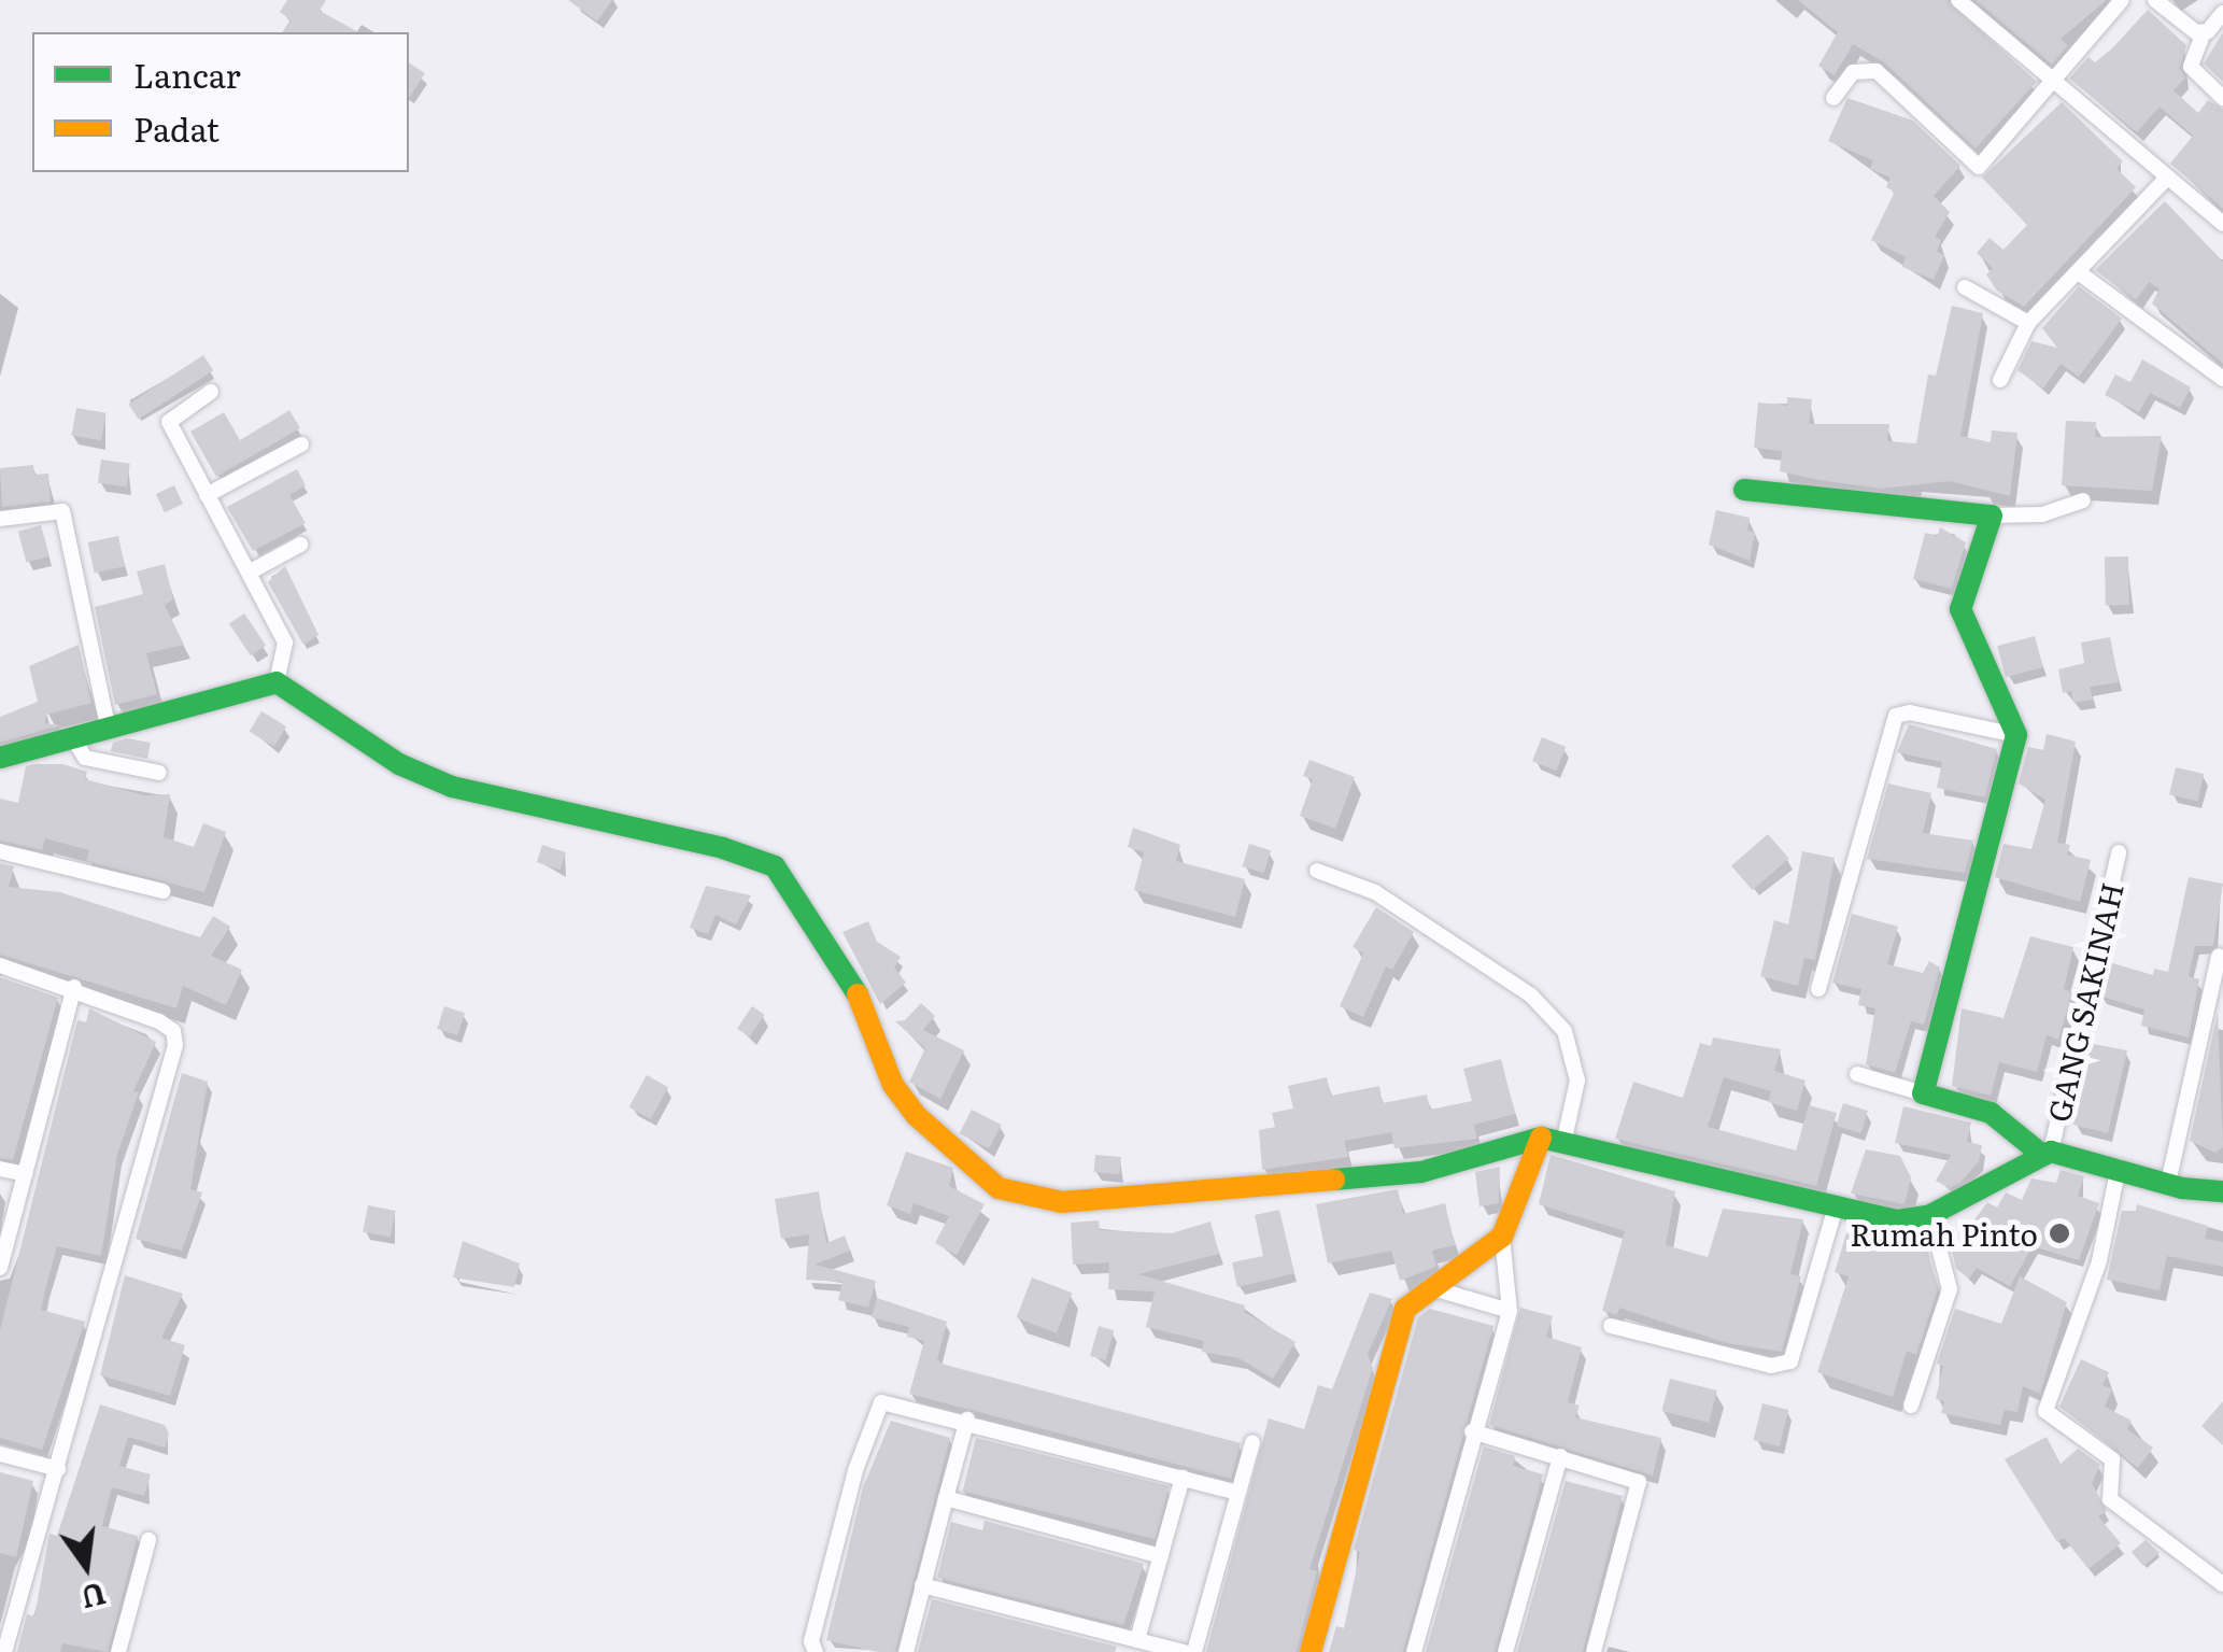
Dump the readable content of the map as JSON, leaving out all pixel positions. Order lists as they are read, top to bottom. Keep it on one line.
{"streets":{"street":["GANG SAKINAH"]},"places":["Rumah Pinto"],"legend":["Lancar","Padat"],"north":"bottom"}
